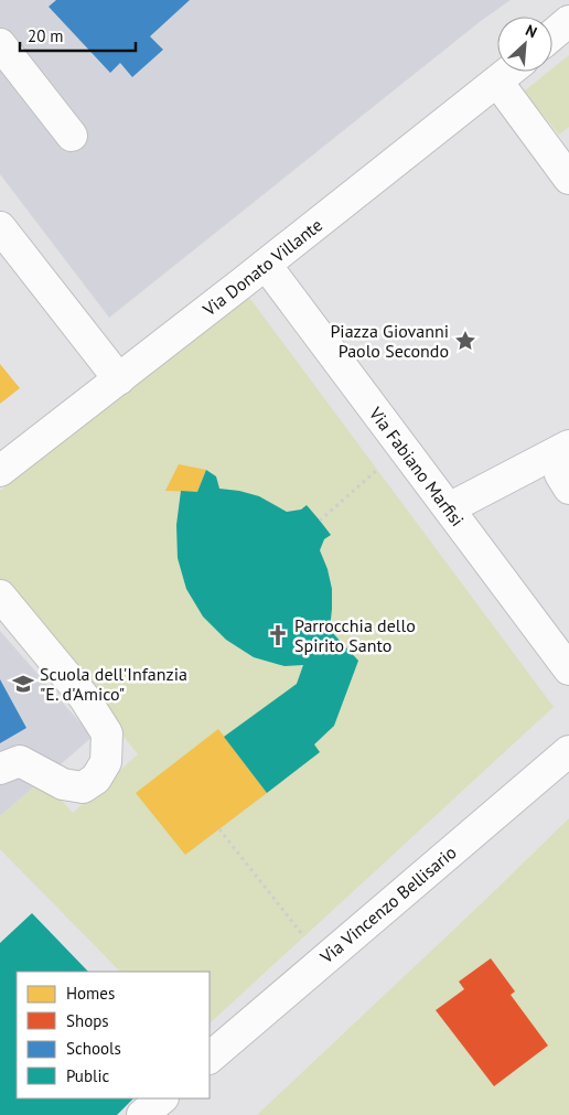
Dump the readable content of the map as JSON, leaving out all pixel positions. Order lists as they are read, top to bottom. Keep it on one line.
{"streets":{"street":["Via Donato Villante","Via Fabiano Marfisi","Via Vincenzo Bellisario"]},"crossings":[["Via Donato Villante","Via Fabiano Marfisi"]],"places":{"place":["Piazza Giovanni Paolo Secondo"],"church":["Parrocchia dello Spirito Santo"],"school or university":["Scuola dell'Infanzia \"E. d'Amico\""]},"legend":["Homes","Shops","Schools","Public"],"scale_bar":"20 m","north":"top right"}
